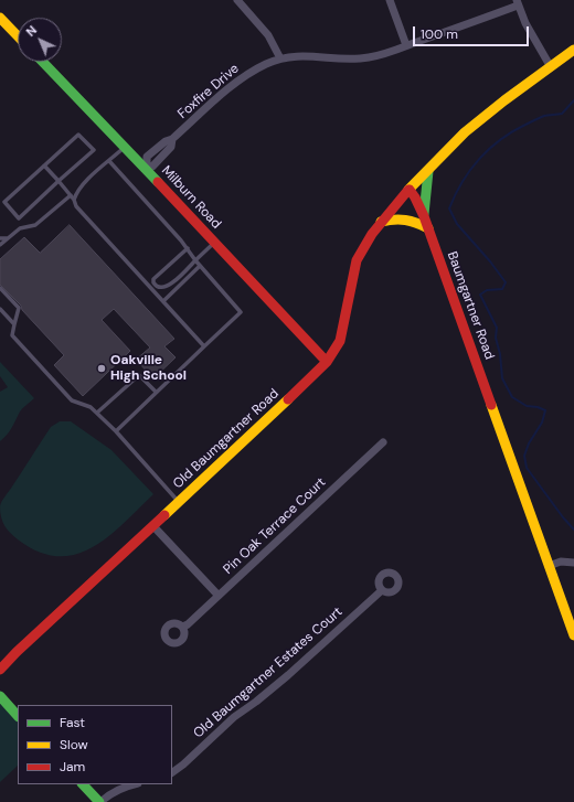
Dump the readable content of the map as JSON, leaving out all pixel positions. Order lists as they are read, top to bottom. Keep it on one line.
{"streets":{"street":["Foxfire Drive","Milburn Road","Baumgartner Road","Old Baumgartner Road","Pin Oak Terrace Court","Old Baumgartner Estates Court"]},"crossings":[["Foxfire Drive","Milburn Road"],["Milburn Road","Old Baumgartner Road"],["Baumgartner Road","Old Baumgartner Road"]],"places":["Oakville High School"],"legend":["Fast","Slow","Jam"],"scale_bar":"100 m","north":"top left"}
